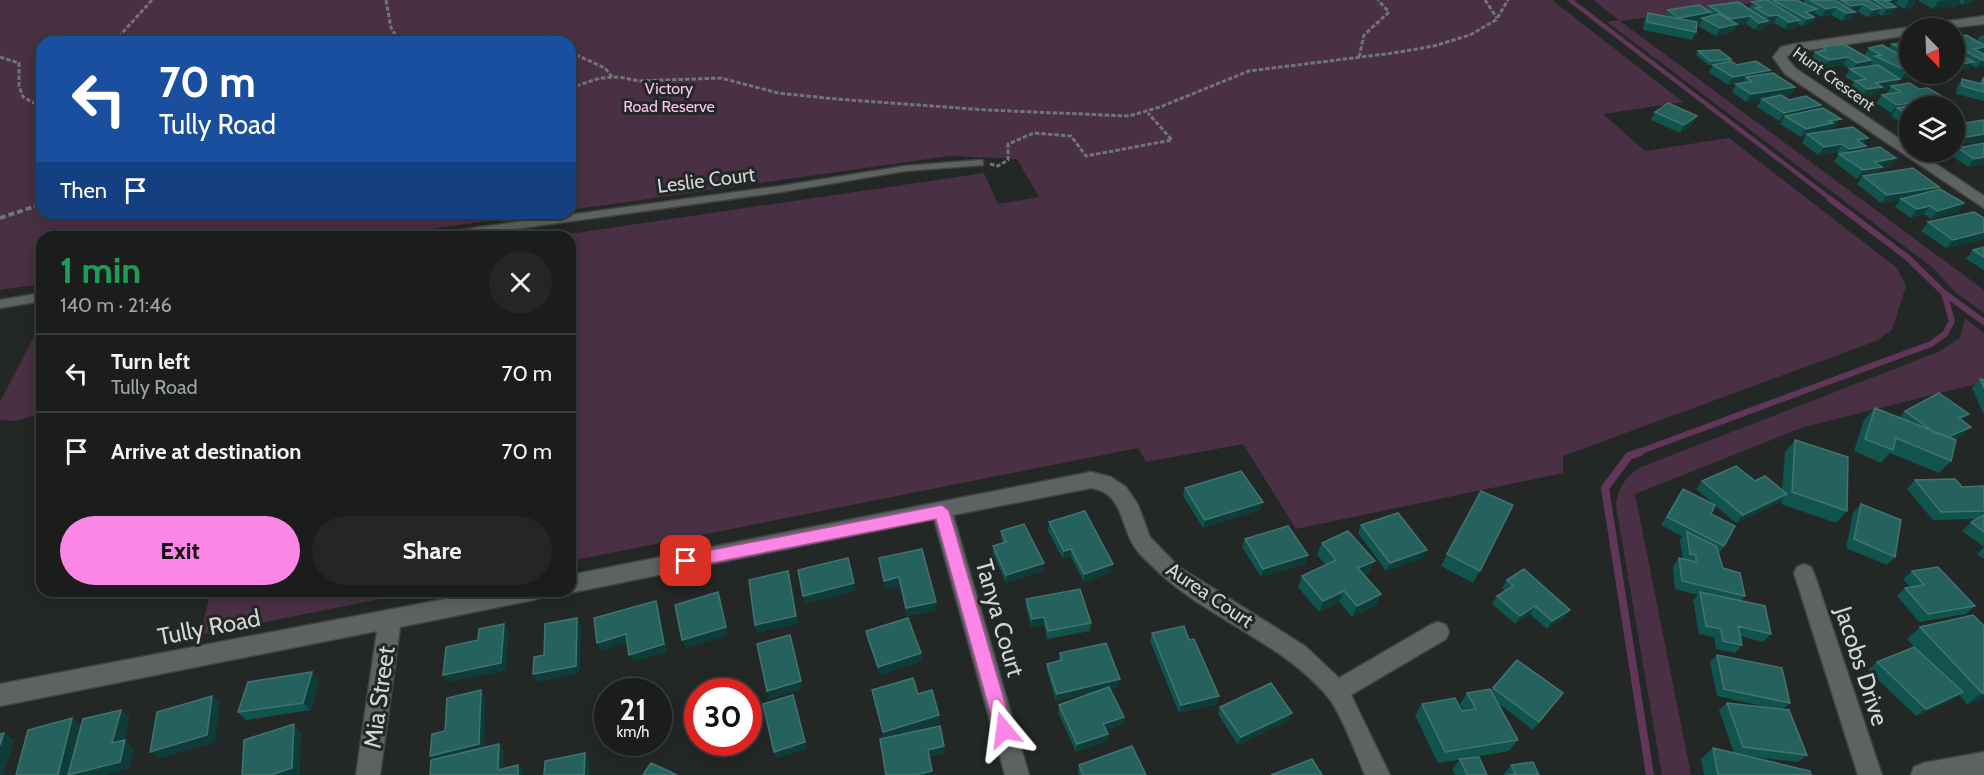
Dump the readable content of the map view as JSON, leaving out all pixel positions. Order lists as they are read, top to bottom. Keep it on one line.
{"streets":{"street":["Hunt Crescent","Aurea Court","Tanya Court","Tully Road","Jacobs Drive","Mia Street"],"lane":["Leslie Court"]},"crossings":[["Aurea Court","Tanya Court"],["Tully Road","Mia Street"]],"parks":["Victory Road Reserve"],"north":"bottom right","page":{"turn":["70 m","Tully Road"],"then":"Then","heading":["1 min","140 m · 21:46"],"list":[{"name":"Turn left","note":"Tully Road","value":"70 m"},{"name":"Arrive at destination","value":"70 m"}],"buttons":["Exit","Share"],"speed":"21 km/h","limit":"30"}}
